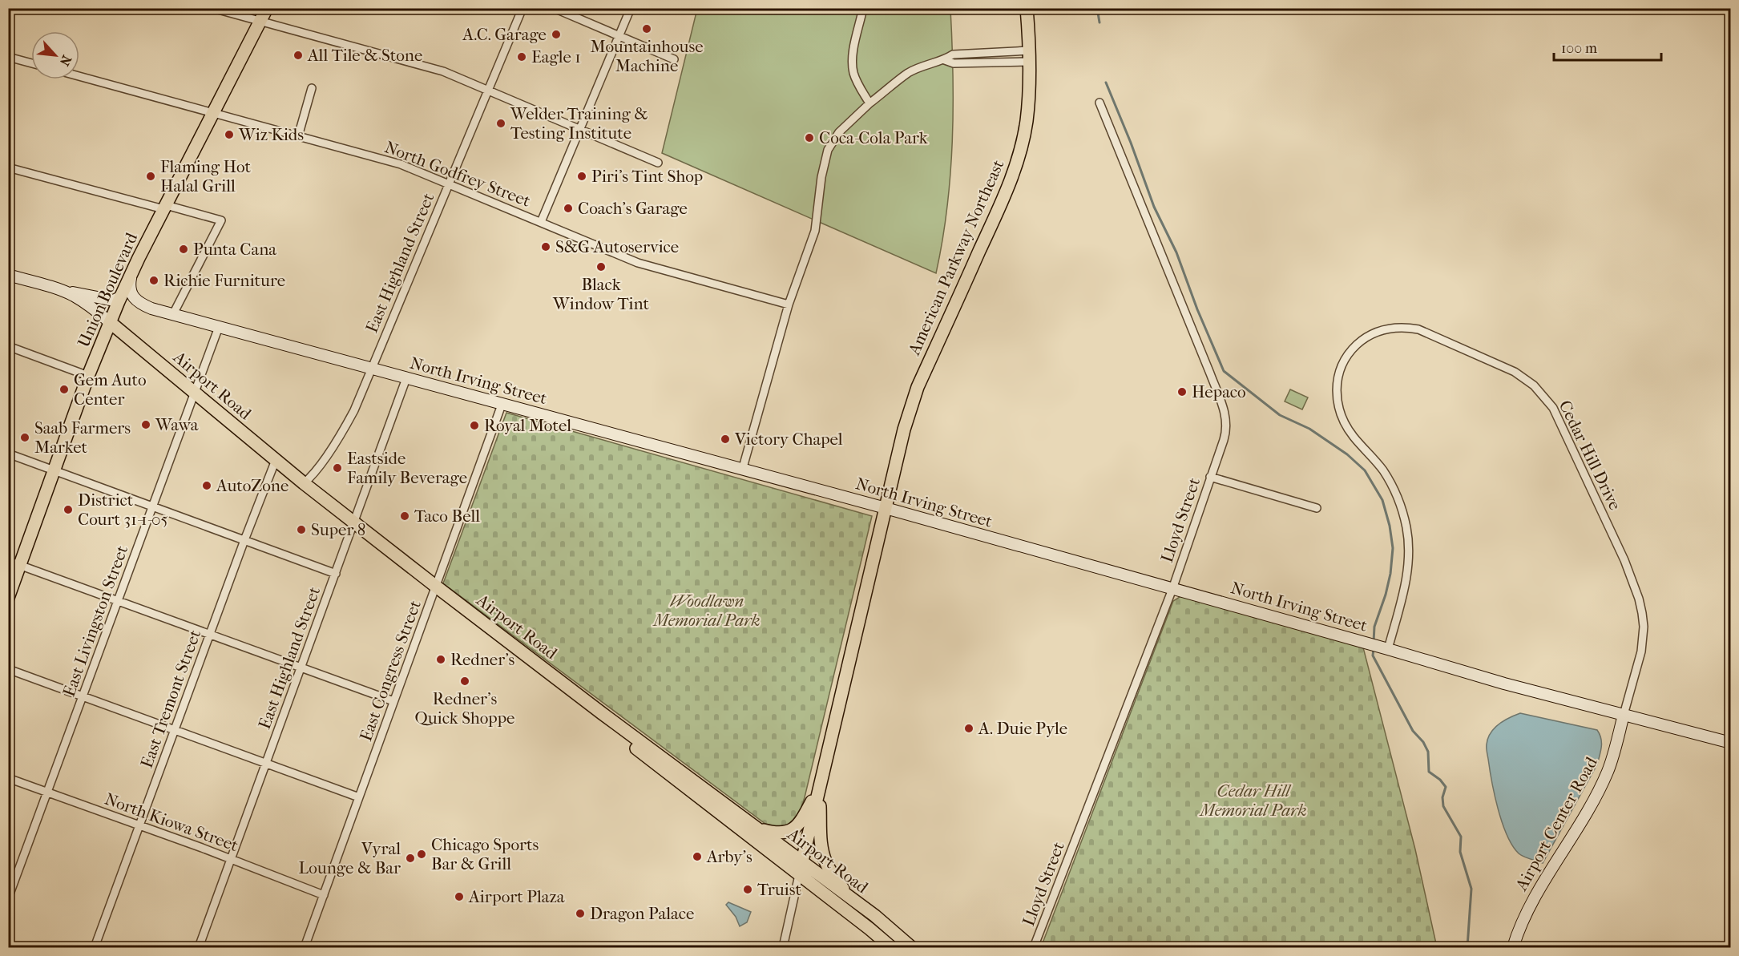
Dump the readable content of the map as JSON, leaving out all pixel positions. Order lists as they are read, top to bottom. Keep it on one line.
{"streets":{"main road":["American Parkway Northeast","Union Boulevard","Airport Road"],"street":["North Godfrey Street","East Highland Street","North Irving Street","Cedar Hill Drive","Lloyd Street","East Livingston Street","East Congress Street","East Tremont Street","North Kiowa Street","Airport Center Road"]},"crossings":[["North Godfrey Street","East Highland Street"],["North Godfrey Street","Union Boulevard"],["American Parkway Northeast","North Irving Street"],["East Highland Street","North Irving Street"],["East Highland Street","Airport Road"],["East Highland Street","North Kiowa Street"],["Union Boulevard","North Irving Street"],["Union Boulevard","Airport Road"],["North Irving Street","Cedar Hill Drive"],["North Irving Street","Lloyd Street"],["North Irving Street","East Livingston Street"],["North Irving Street","East Congress Street"],["North Irving Street","Airport Center Road"],["Airport Road","East Livingston Street"],["Airport Road","East Congress Street"],["Airport Road","East Tremont Street"],["Cedar Hill Drive","Airport Center Road"],["East Livingston Street","North Kiowa Street"],["East Congress Street","North Kiowa Street"],["East Tremont Street","North Kiowa Street"]],"parks":["Woodlawn Memorial Park","Cedar Hill Memorial Park"],"places":["Mountainhouse Machine","A.C. Garage","All Tile & Stone","Eagle 1","Welder Training & Testing Institute","Wiz Kids","Coca-Cola Park","Flaming Hot Halal Grill","Piri's Tint Shop","Coach's Garage","S&G Autoservice","Punta Cana","Black Window Tint","Richie Furniture","Gem Auto Center","Hepaco","Wawa","Royal Motel","Saab Farmers Market","Victory Chapel","Eastside Family Beverage","AutoZone","District Court 31-1-05","Taco Bell","Super 8","Redner's","Redner's Quick Shoppe","A. Duie Pyle","Chicago Sports Bar & Grill","Arby's","Vyral Lounge & Bar","Truist","Airport Plaza","Dragon Palace"],"scale_bar":"100 m","north":"bottom right"}
